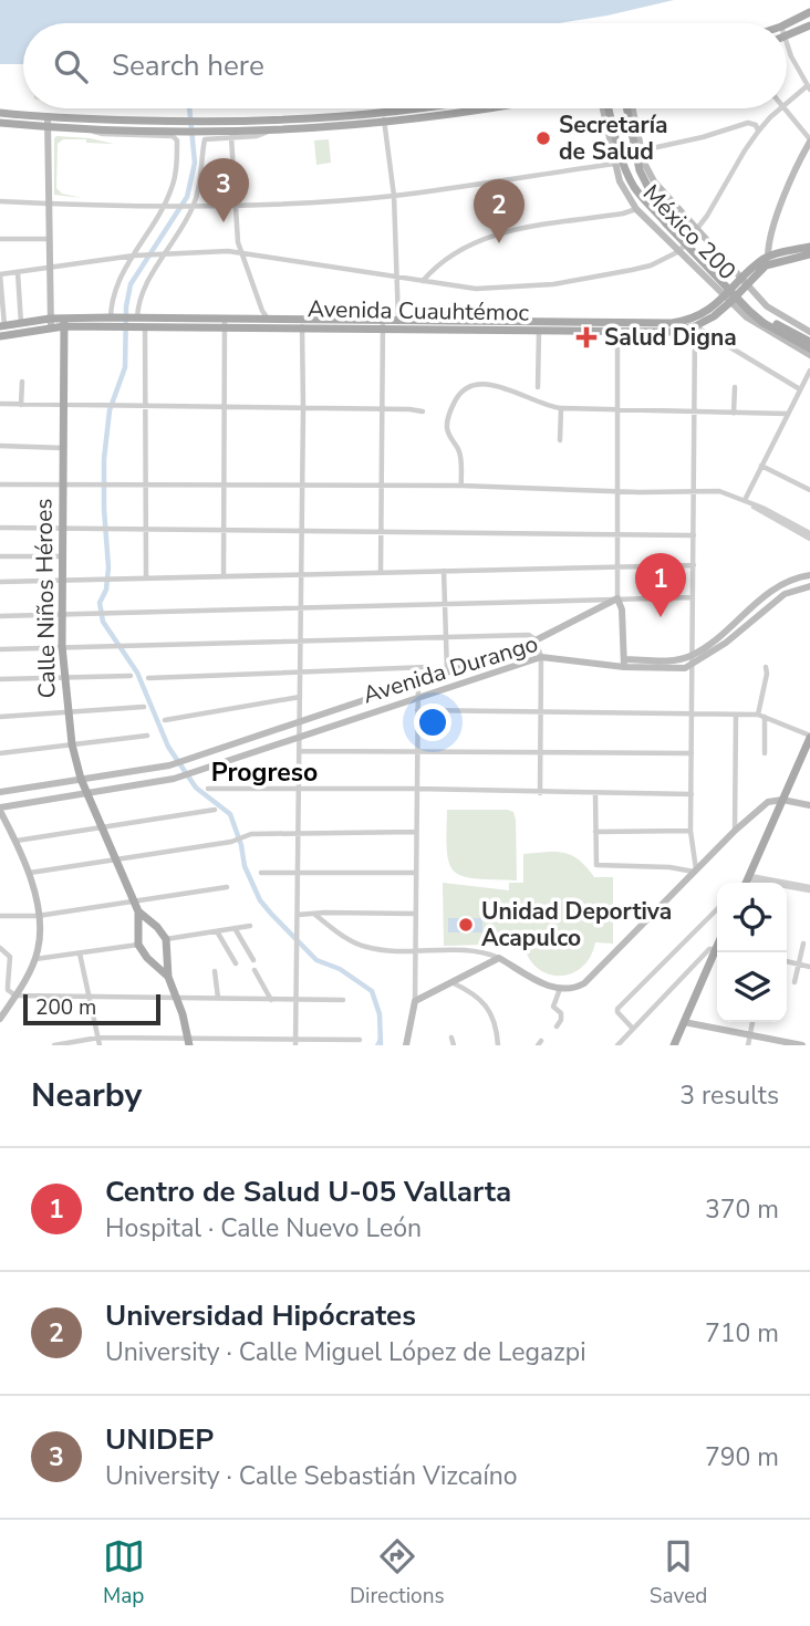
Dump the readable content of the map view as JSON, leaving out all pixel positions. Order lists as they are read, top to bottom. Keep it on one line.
{"streets":{"main road":["México 200","Avenida Cuauhtémoc","Calle Niños Héroes","Avenida Durango"]},"crossings":[["México 200","Avenida Cuauhtémoc"],["Avenida Cuauhtémoc","Calle Niños Héroes"],["Calle Niños Héroes","Avenida Durango"]],"districts":["Progreso"],"places":{"other":["Secretaría de Salud","Unidad Deportiva Acapulco"],"health":["Salud Digna"]},"scale_bar":"200 m","page":{"search":"Search here","pins":["3","2","1"],"scale":"200 m","heading":["Nearby","3 results"],"list":[{"mark":"1","name":"Centro de Salud U-05 Vallarta","note":"Hospital · Calle Nuevo León","value":"370 m"},{"mark":"2","name":"Universidad Hipócrates","note":"University · Calle Miguel López de Legazpi","value":"710 m"},{"mark":"3","name":"UNIDEP","note":"University · Calle Sebastián Vizcaíno","value":"790 m"}],"nav":["Map","Directions","Saved"]}}
